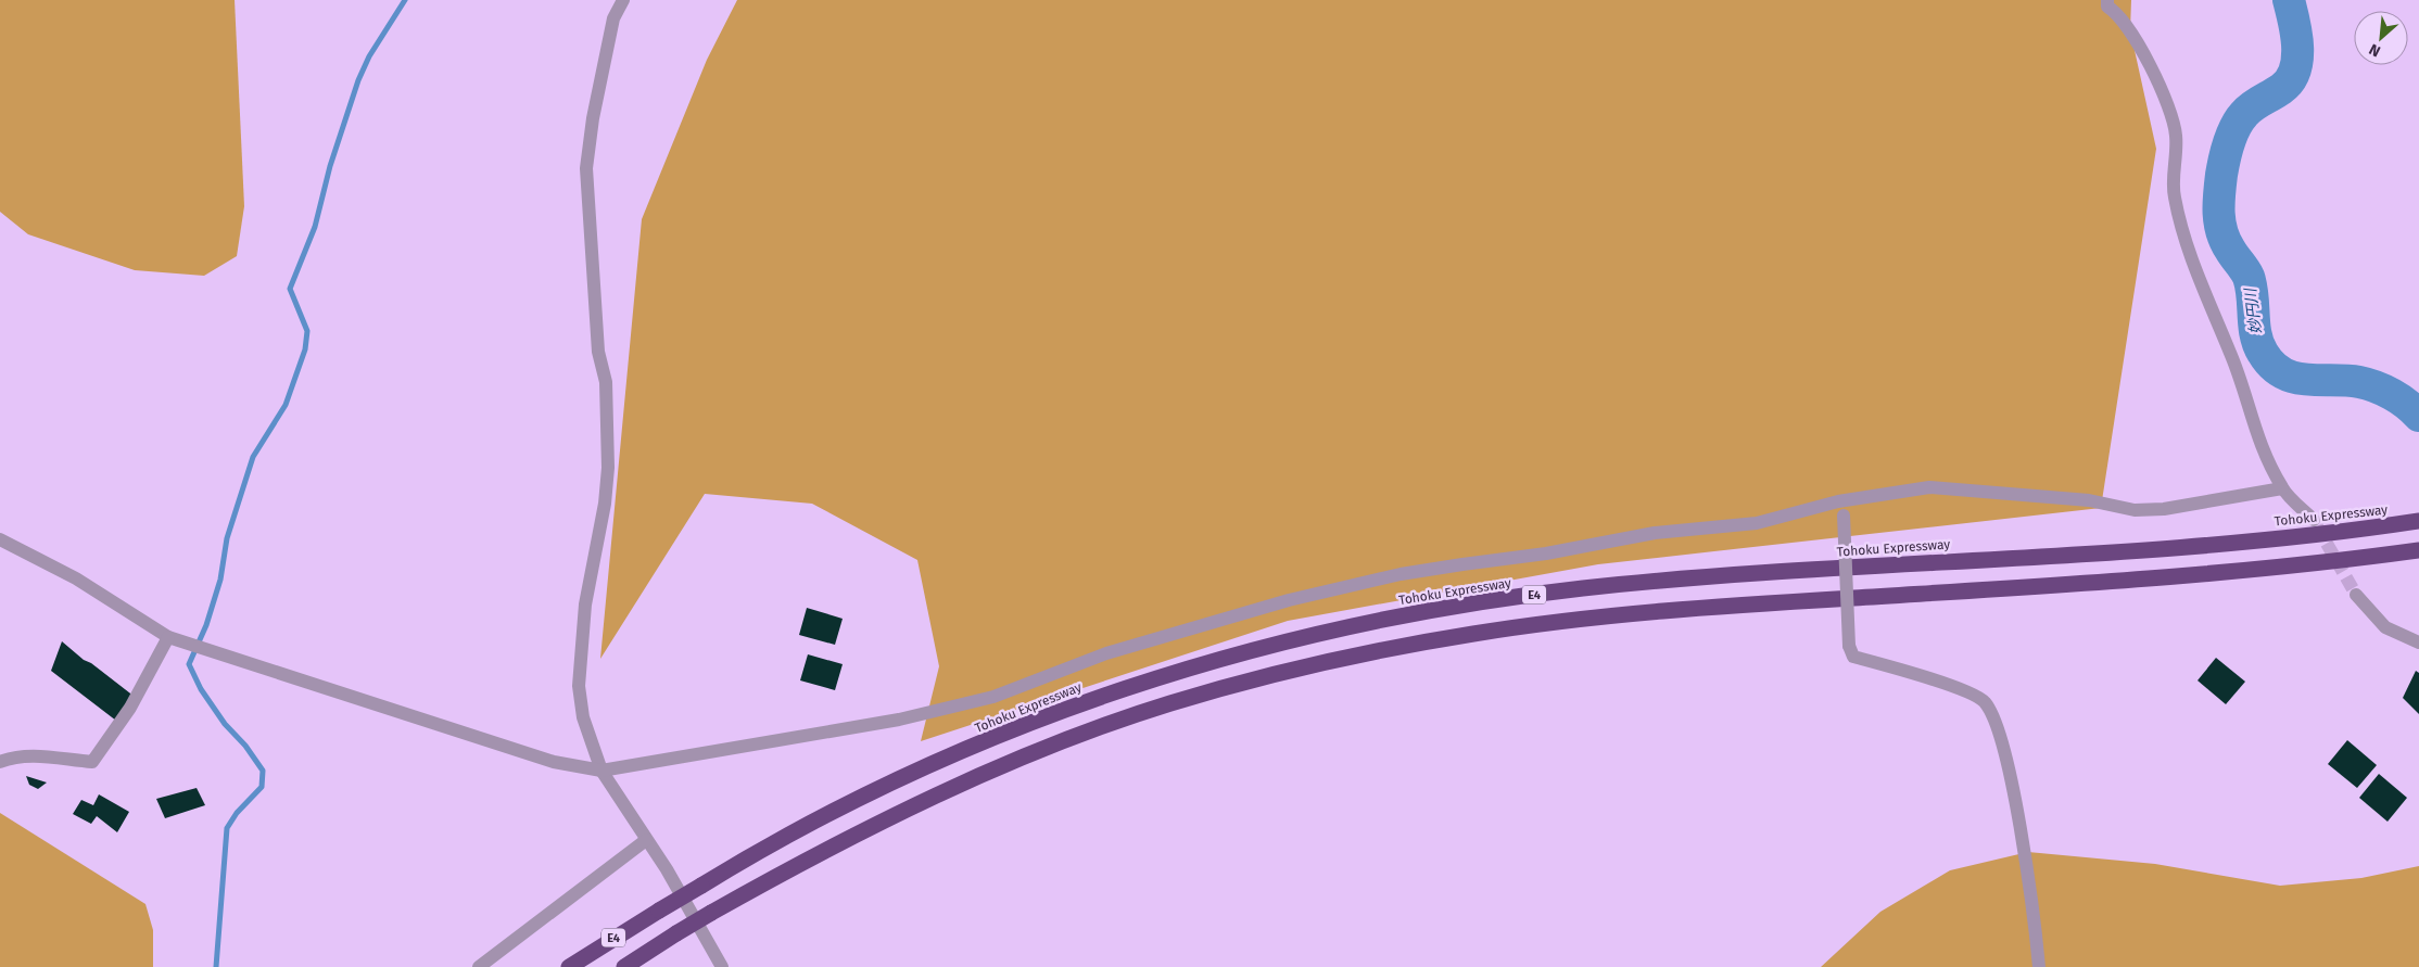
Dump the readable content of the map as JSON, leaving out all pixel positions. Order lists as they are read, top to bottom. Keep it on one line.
{"streets":{"highway":["Tohoku Expressway","E4"]},"water":["妙円川"],"north":"bottom left"}
